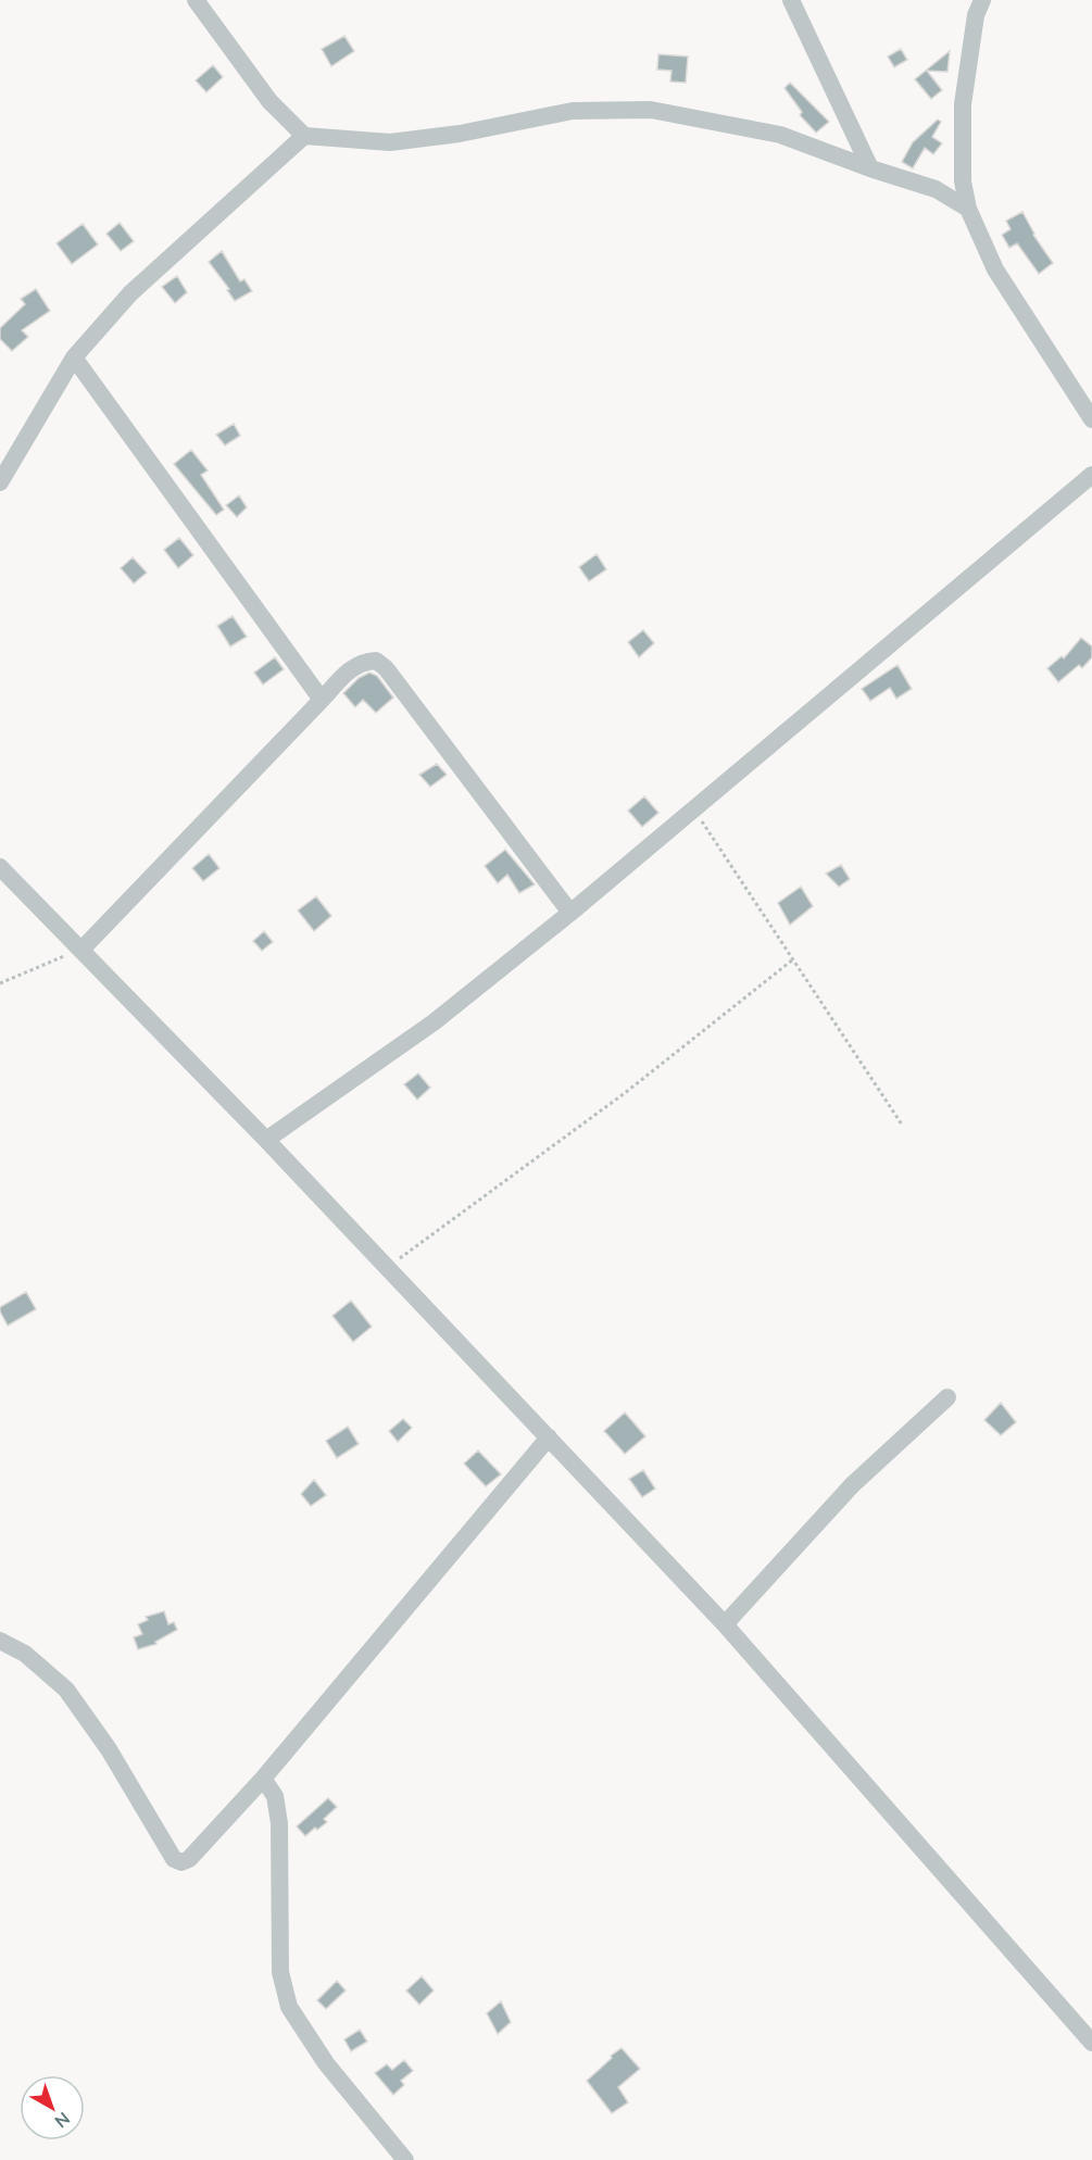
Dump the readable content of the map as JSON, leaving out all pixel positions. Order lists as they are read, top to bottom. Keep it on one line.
{"north":"bottom right"}
